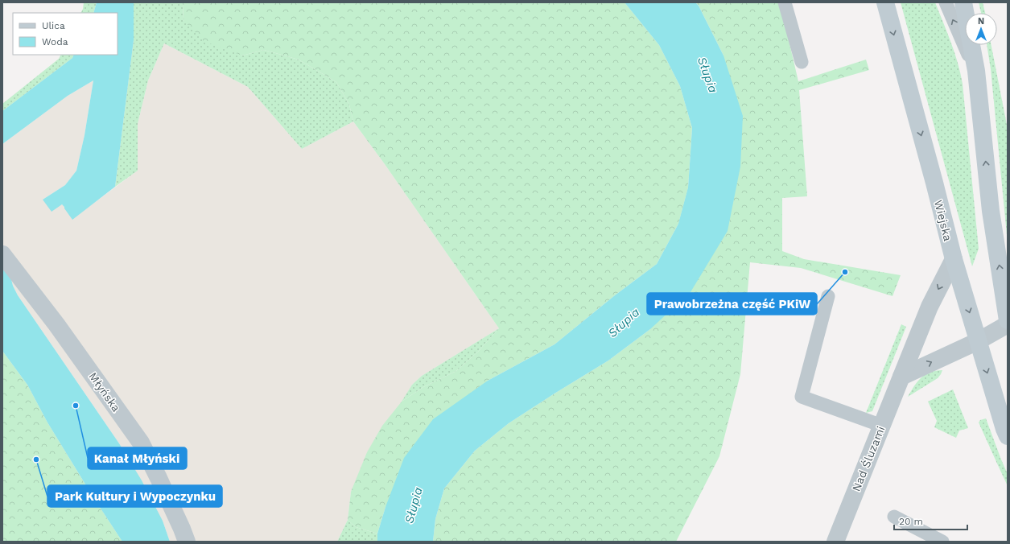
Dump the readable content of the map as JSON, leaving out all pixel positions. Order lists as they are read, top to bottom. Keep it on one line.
{"streets":{"main road":["Wiejska"],"street":["Młyńska","Nad Śluzami"]},"crossings":[["Wiejska","Nad Śluzami"]],"one_way":["Nad Śluzami"],"water":["Słupia"],"places":["Prawobrzeżna część PKiW","Kanał Młyński","Park Kultury i Wypoczynku"],"legend":["Ulica","Woda"],"scale_bar":"20 m","north":"top"}
